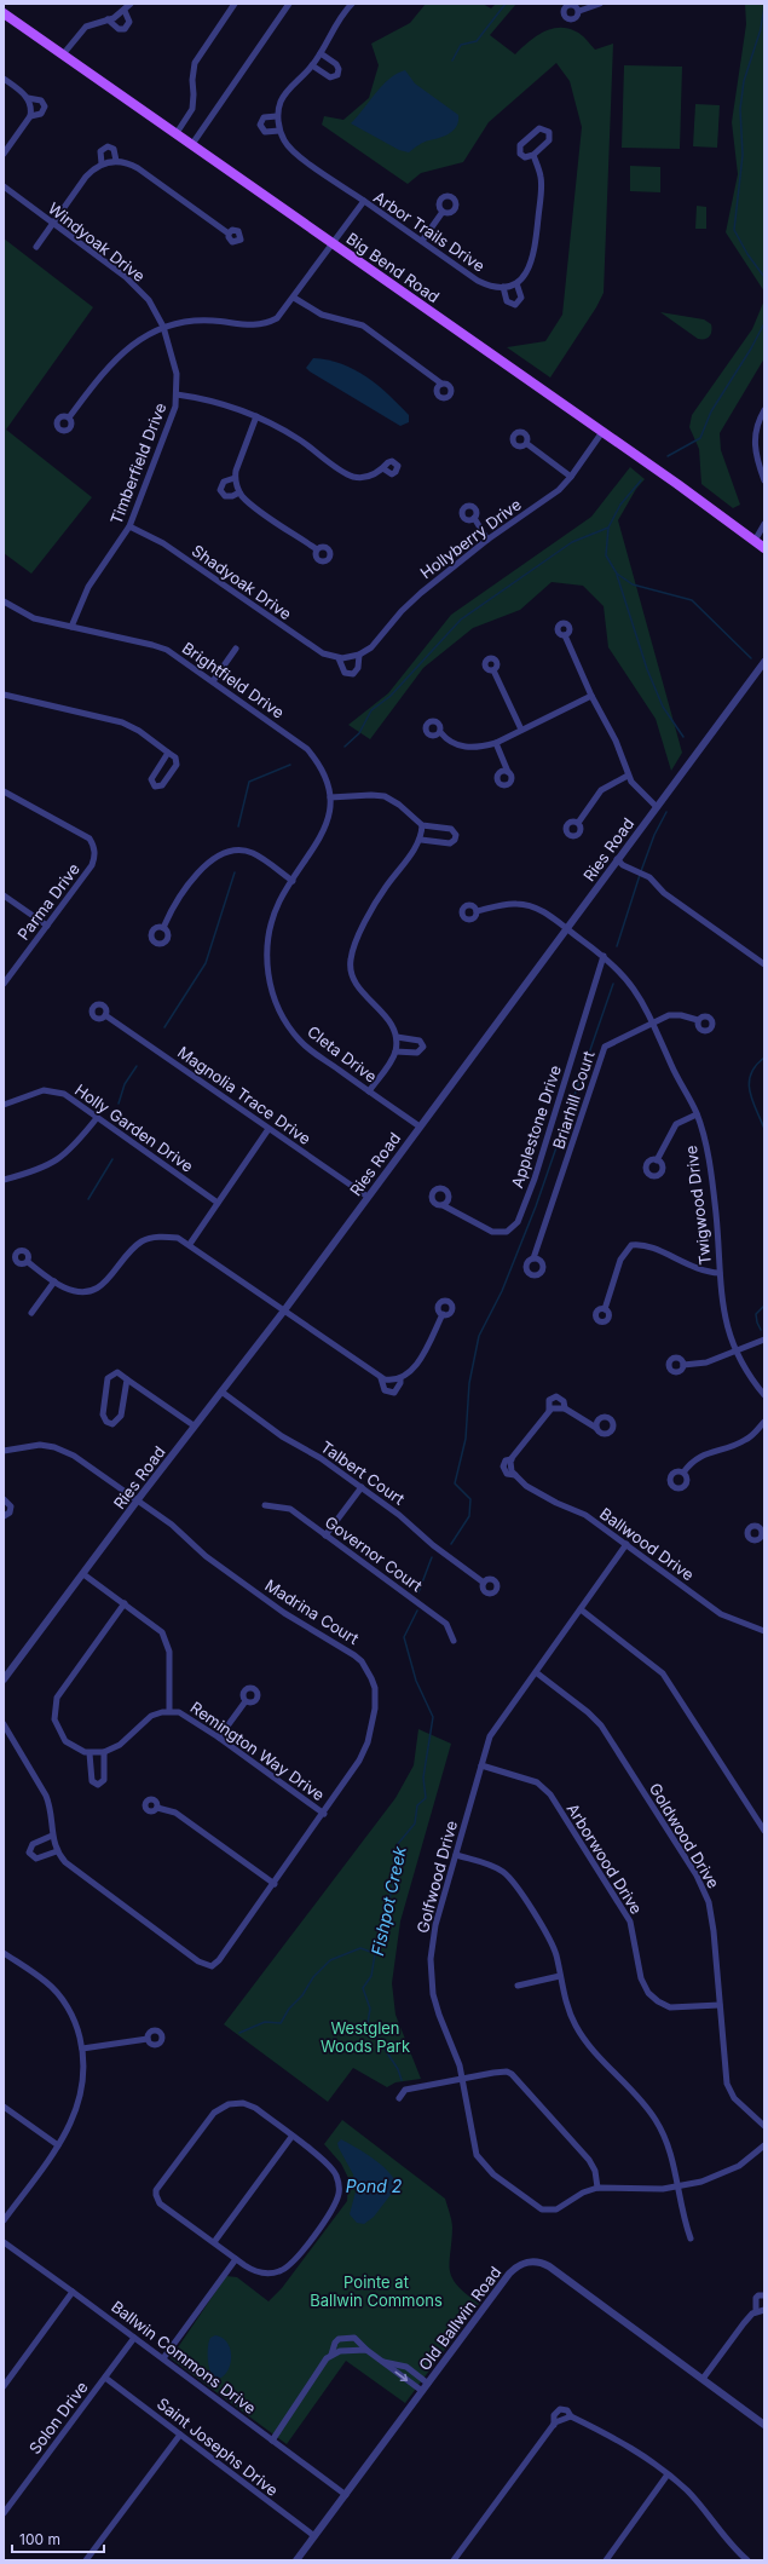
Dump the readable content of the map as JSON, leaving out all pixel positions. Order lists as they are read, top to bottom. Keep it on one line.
{"streets":{"main road":["Big Bend Road"],"street":["Arbor Trails Drive","Windyoak Drive","Timberfield Drive","Hollyberry Drive","Shadyoak Drive","Brightfield Drive","Ries Road","Parma Drive","Cleta Drive","Magnolia Trace Drive","Briarhill Court","Applestone Drive","Holly Garden Drive","Twigwood Drive","Talbert Court","Ballwood Drive","Governor Court","Madrina Court","Remington Way Drive","Goldwood Drive","Arborwood Drive","Golfwood Drive","Old Ballwin Road","Ballwin Commons Drive","Solon Drive","Saint Josephs Drive"]},"crossings":[["Arbor Trails Drive","Windyoak Drive"],["Arbor Trails Drive","Big Bend Road"],["Arbor Trails Drive","Timberfield Drive"],["Windyoak Drive","Timberfield Drive"],["Big Bend Road","Hollyberry Drive"],["Timberfield Drive","Shadyoak Drive"],["Timberfield Drive","Brightfield Drive"],["Hollyberry Drive","Shadyoak Drive"],["Brightfield Drive","Cleta Drive"],["Ries Road","Cleta Drive"],["Ries Road","Magnolia Trace Drive"],["Ries Road","Twigwood Drive"],["Ries Road","Talbert Court"],["Ries Road","Madrina Court"],["Briarhill Court","Twigwood Drive"],["Applestone Drive","Twigwood Drive"],["Ballwood Drive","Golfwood Drive"],["Madrina Court","Remington Way Drive"],["Goldwood Drive","Arborwood Drive"],["Goldwood Drive","Golfwood Drive"],["Arborwood Drive","Golfwood Drive"],["Old Ballwin Road","Ballwin Commons Drive"],["Old Ballwin Road","Saint Josephs Drive"],["Ballwin Commons Drive","Solon Drive"],["Solon Drive","Saint Josephs Drive"]],"water":["Fishpot Creek","Pond 2"],"parks":["Westglen Woods Park","Pointe at Ballwin Commons"],"scale_bar":"100 m"}
